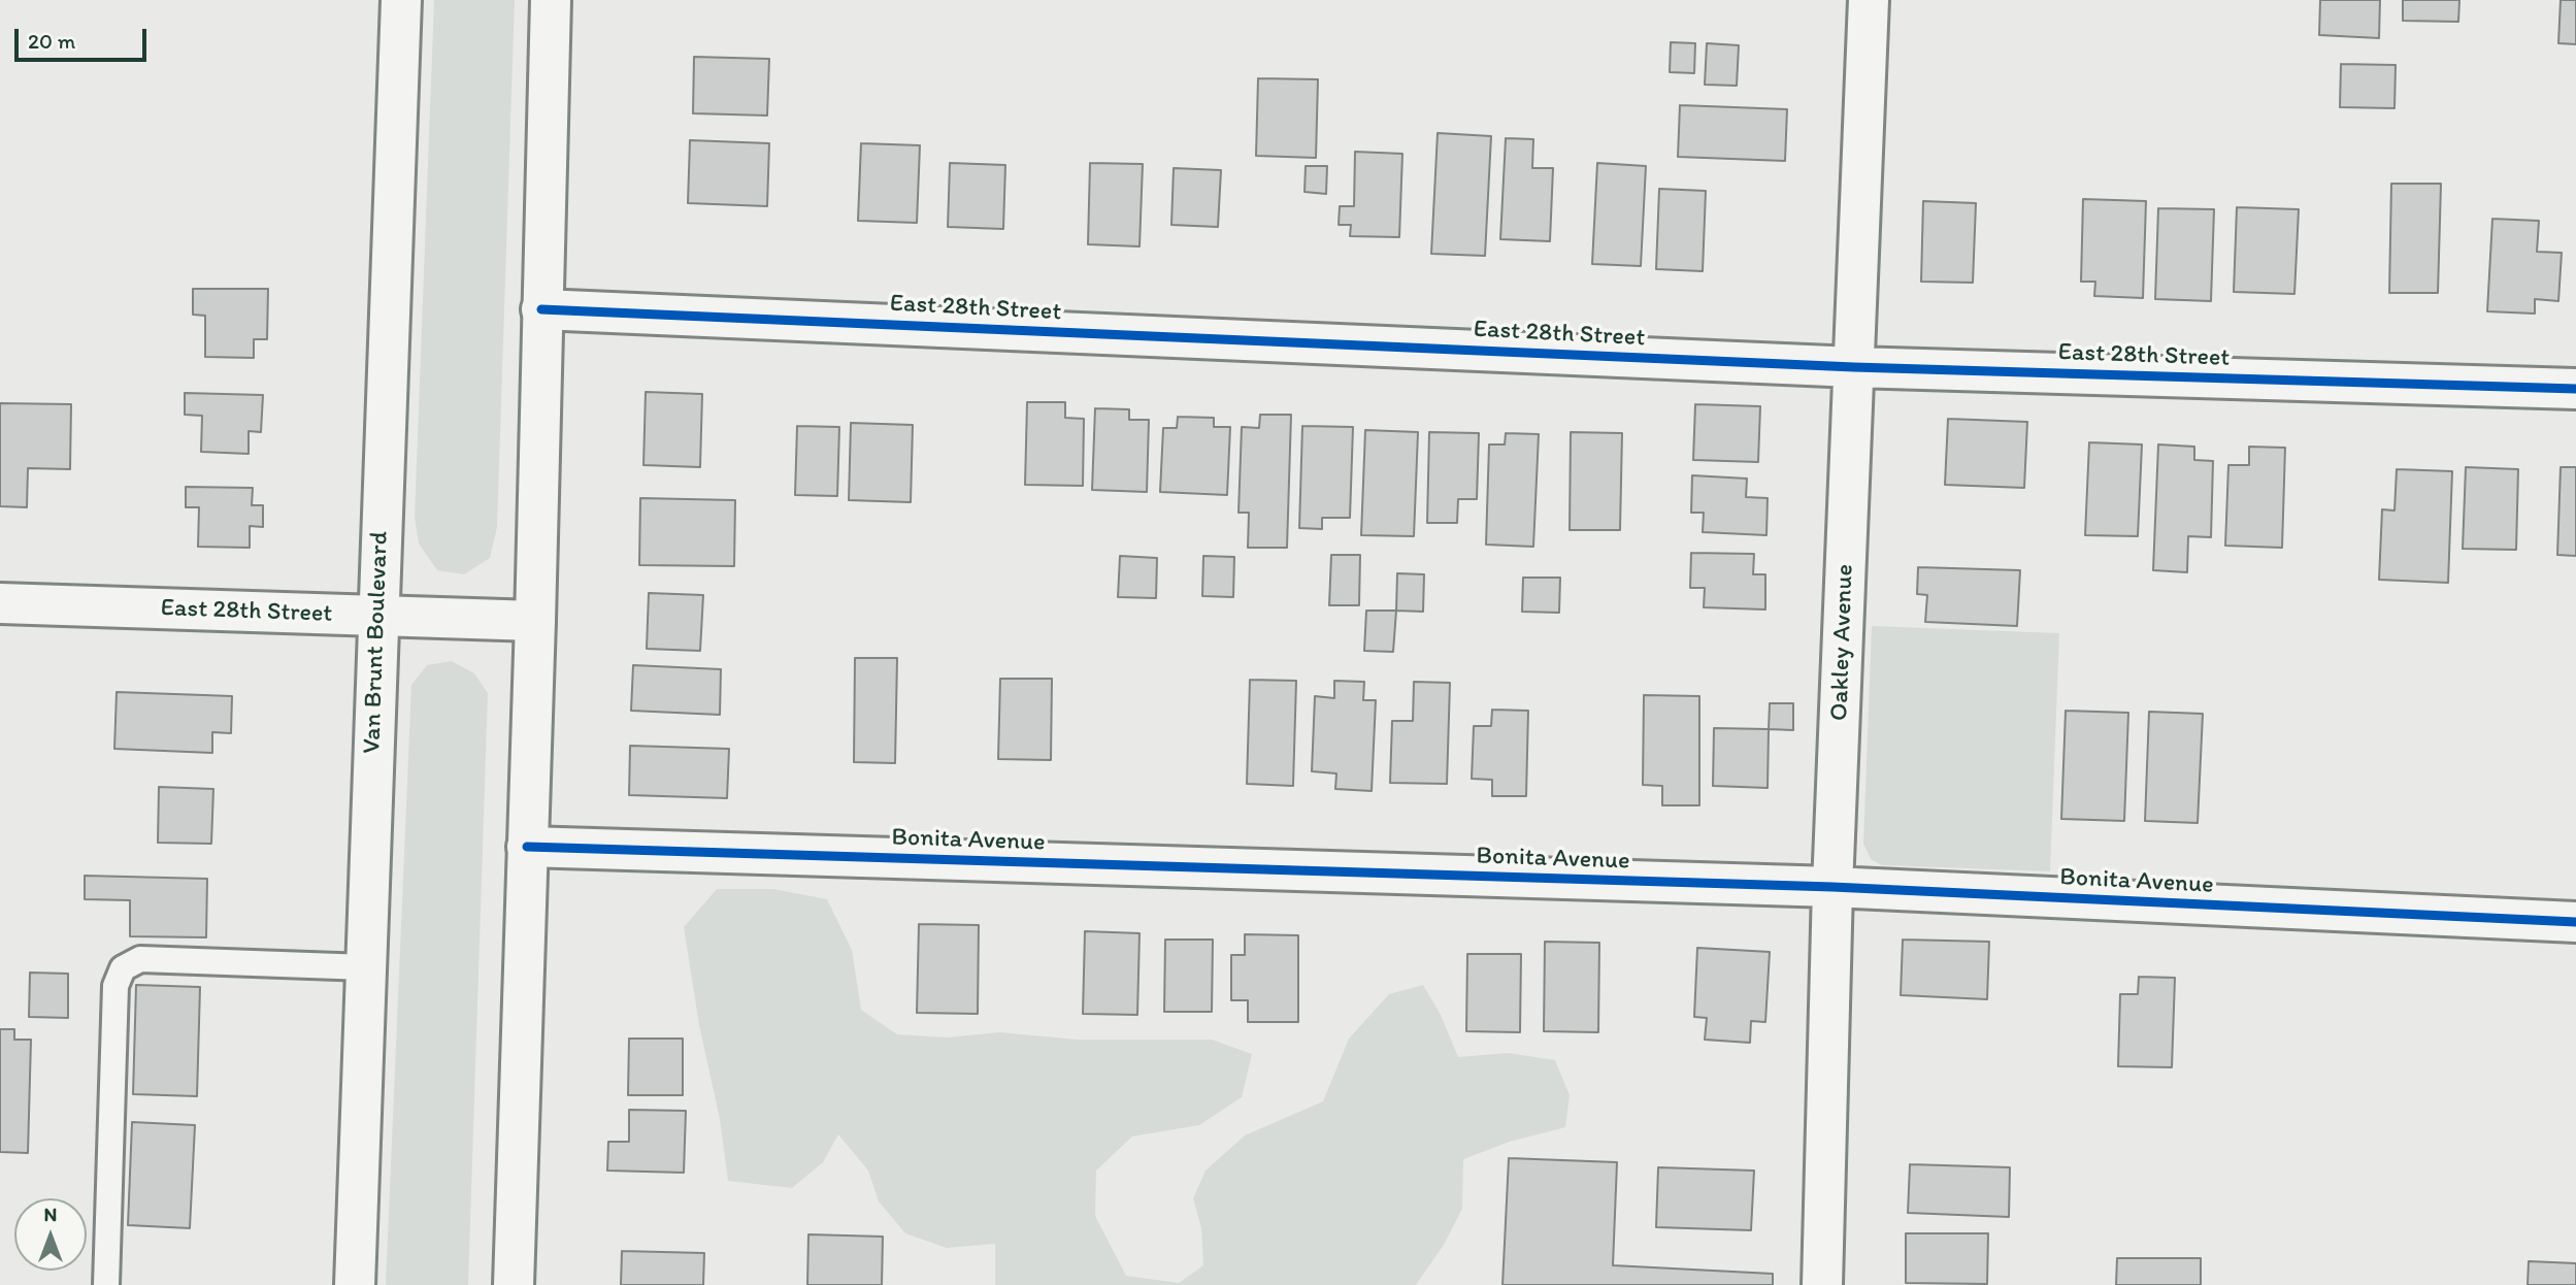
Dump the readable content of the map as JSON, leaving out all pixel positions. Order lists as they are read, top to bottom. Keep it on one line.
{"streets":{"street":["East 28th Street","Van Brunt Boulevard","Oakley Avenue","Bonita Avenue"]},"crossings":[["East 28th Street","Van Brunt Boulevard"],["East 28th Street","Oakley Avenue"],["Oakley Avenue","Bonita Avenue"]],"scale_bar":"20 m","north":"top"}
